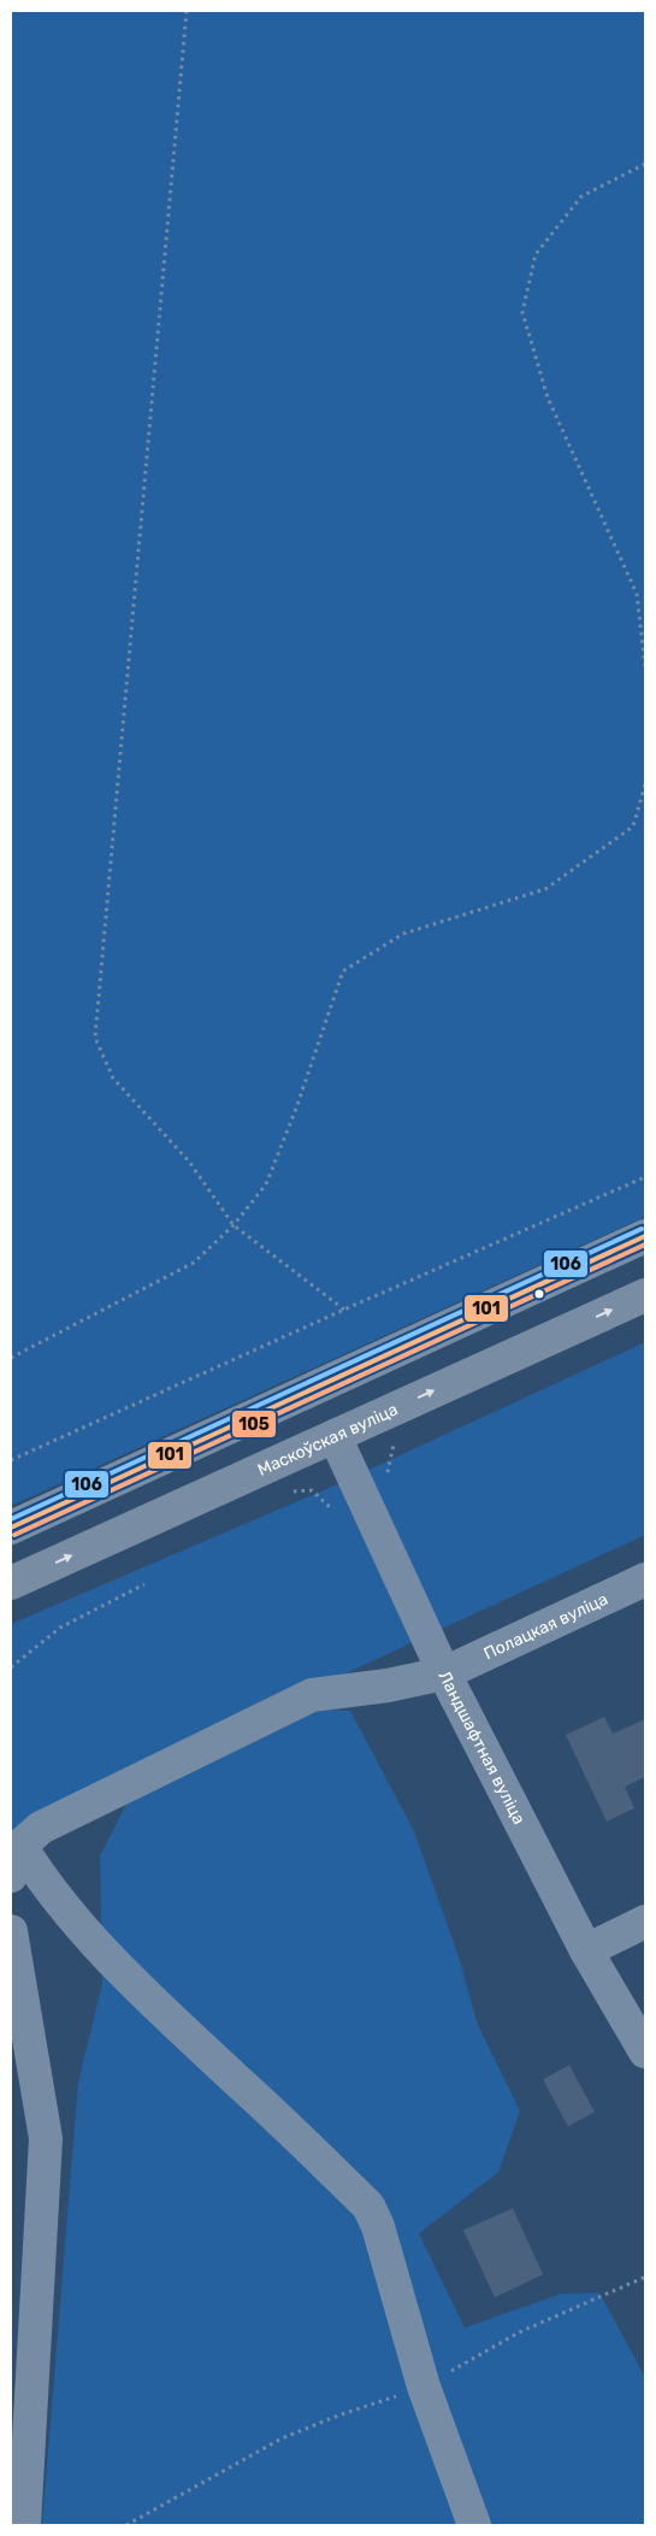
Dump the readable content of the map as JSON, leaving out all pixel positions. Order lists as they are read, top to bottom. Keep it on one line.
{"streets":{"highway":["Маскоўская вуліца"],"street":["Полацкая вуліца","Ландшафтная вуліца"]},"crossings":[["Маскоўская вуліца","Ландшафтная вуліца"],["Полацкая вуліца","Ландшафтная вуліца"]],"lines":["transit line 106","transit line 101","transit line 105"]}
